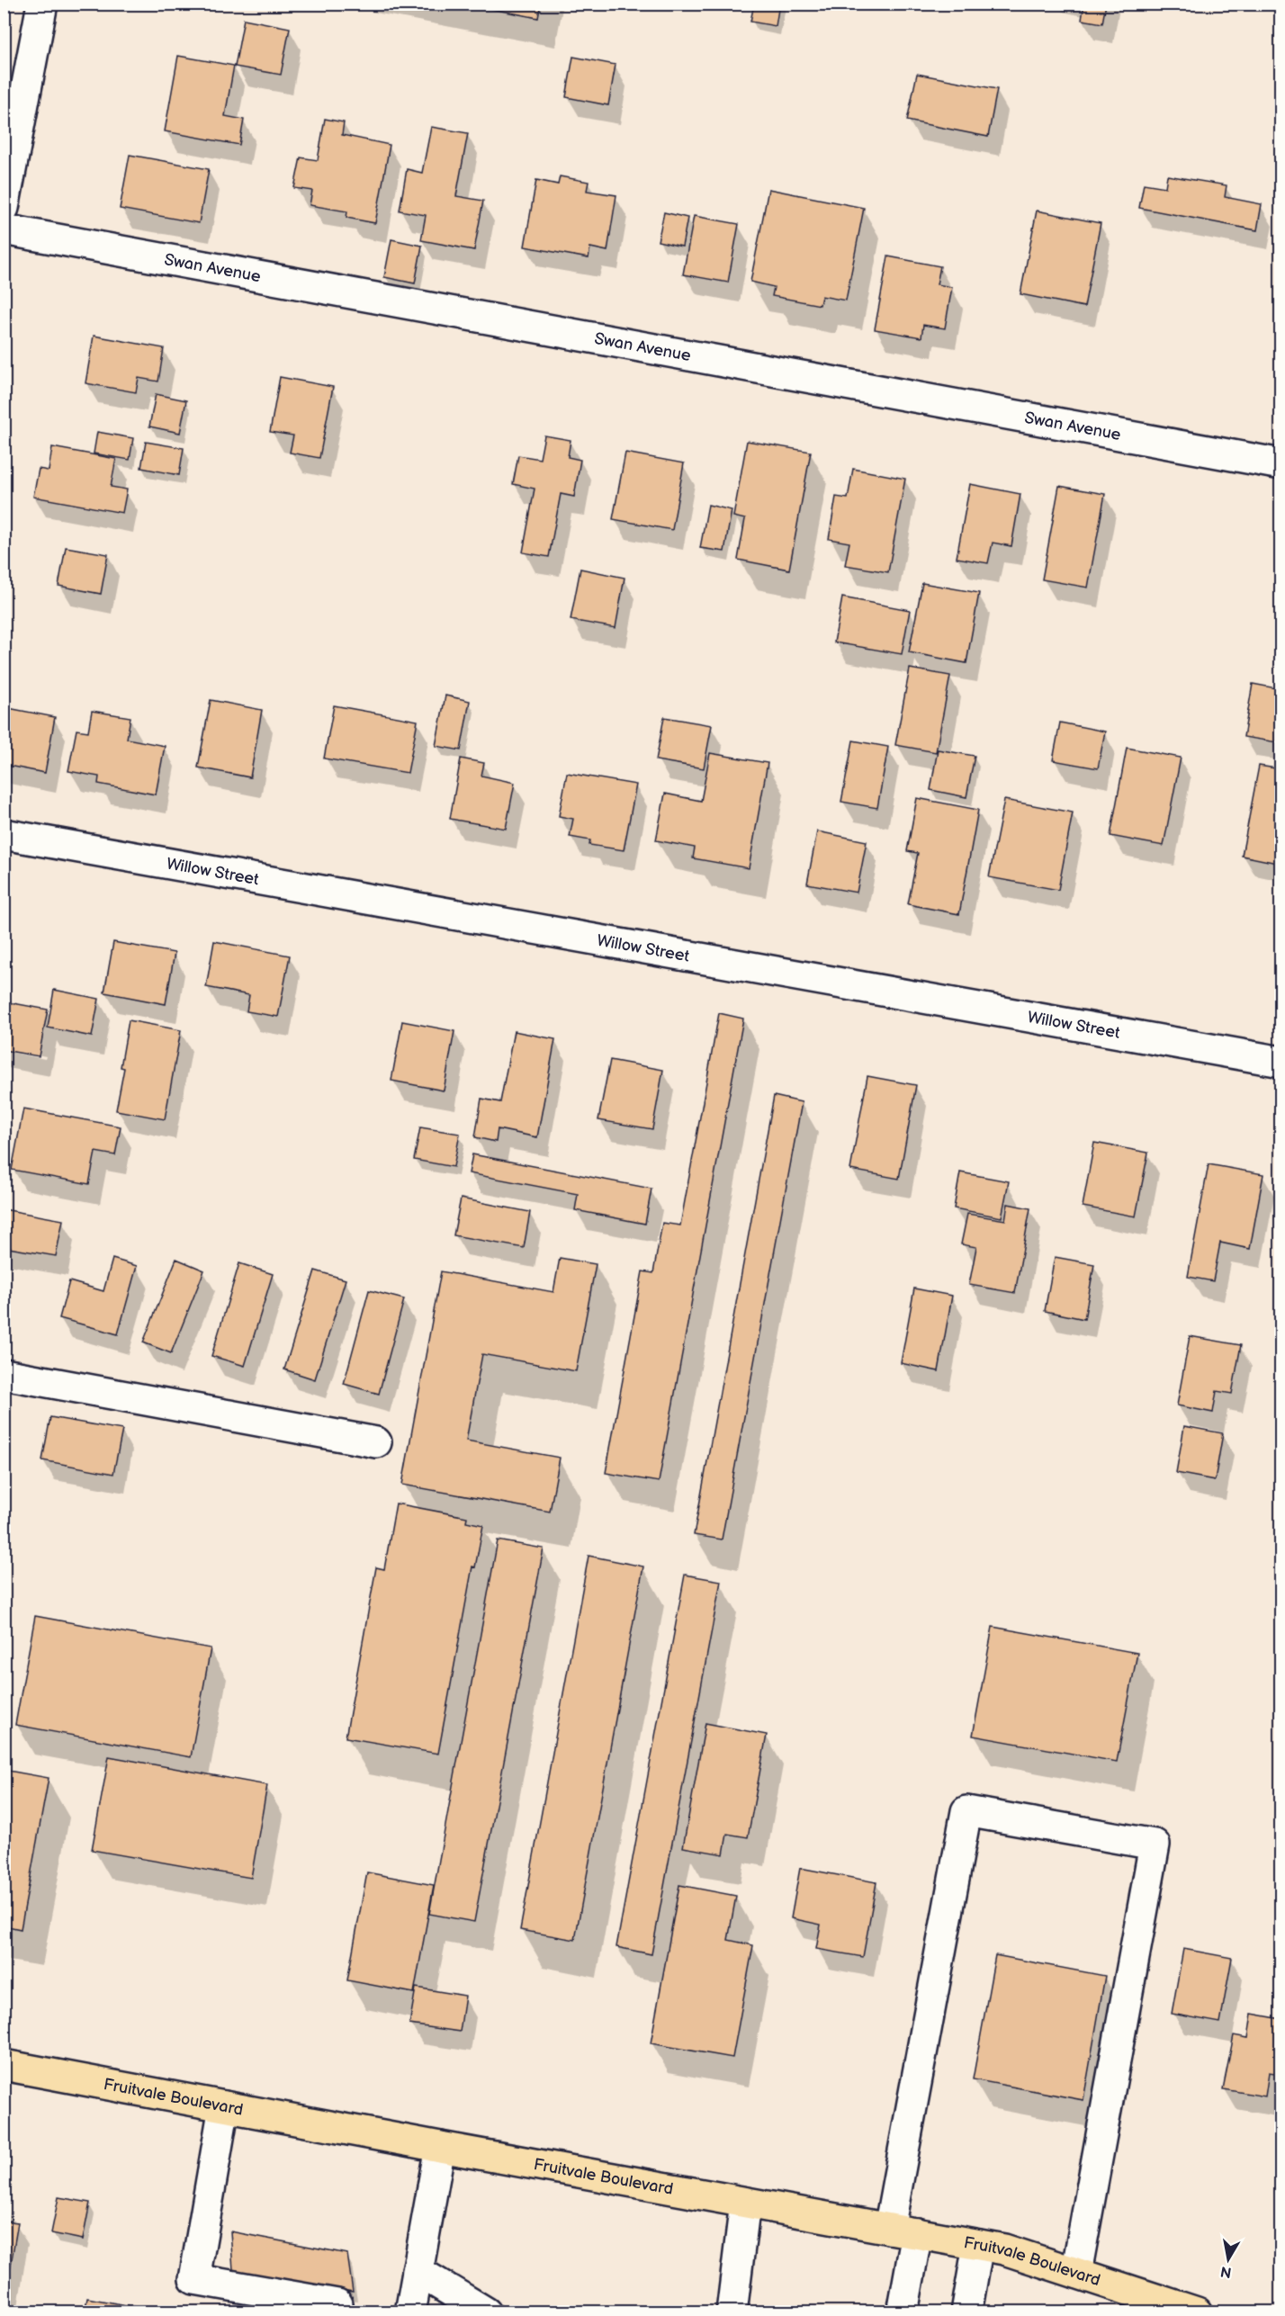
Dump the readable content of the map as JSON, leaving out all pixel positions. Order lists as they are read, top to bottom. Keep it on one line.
{"streets":{"main road":["Fruitvale Boulevard"],"street":["Swan Avenue","Willow Street"]},"north":"bottom"}
